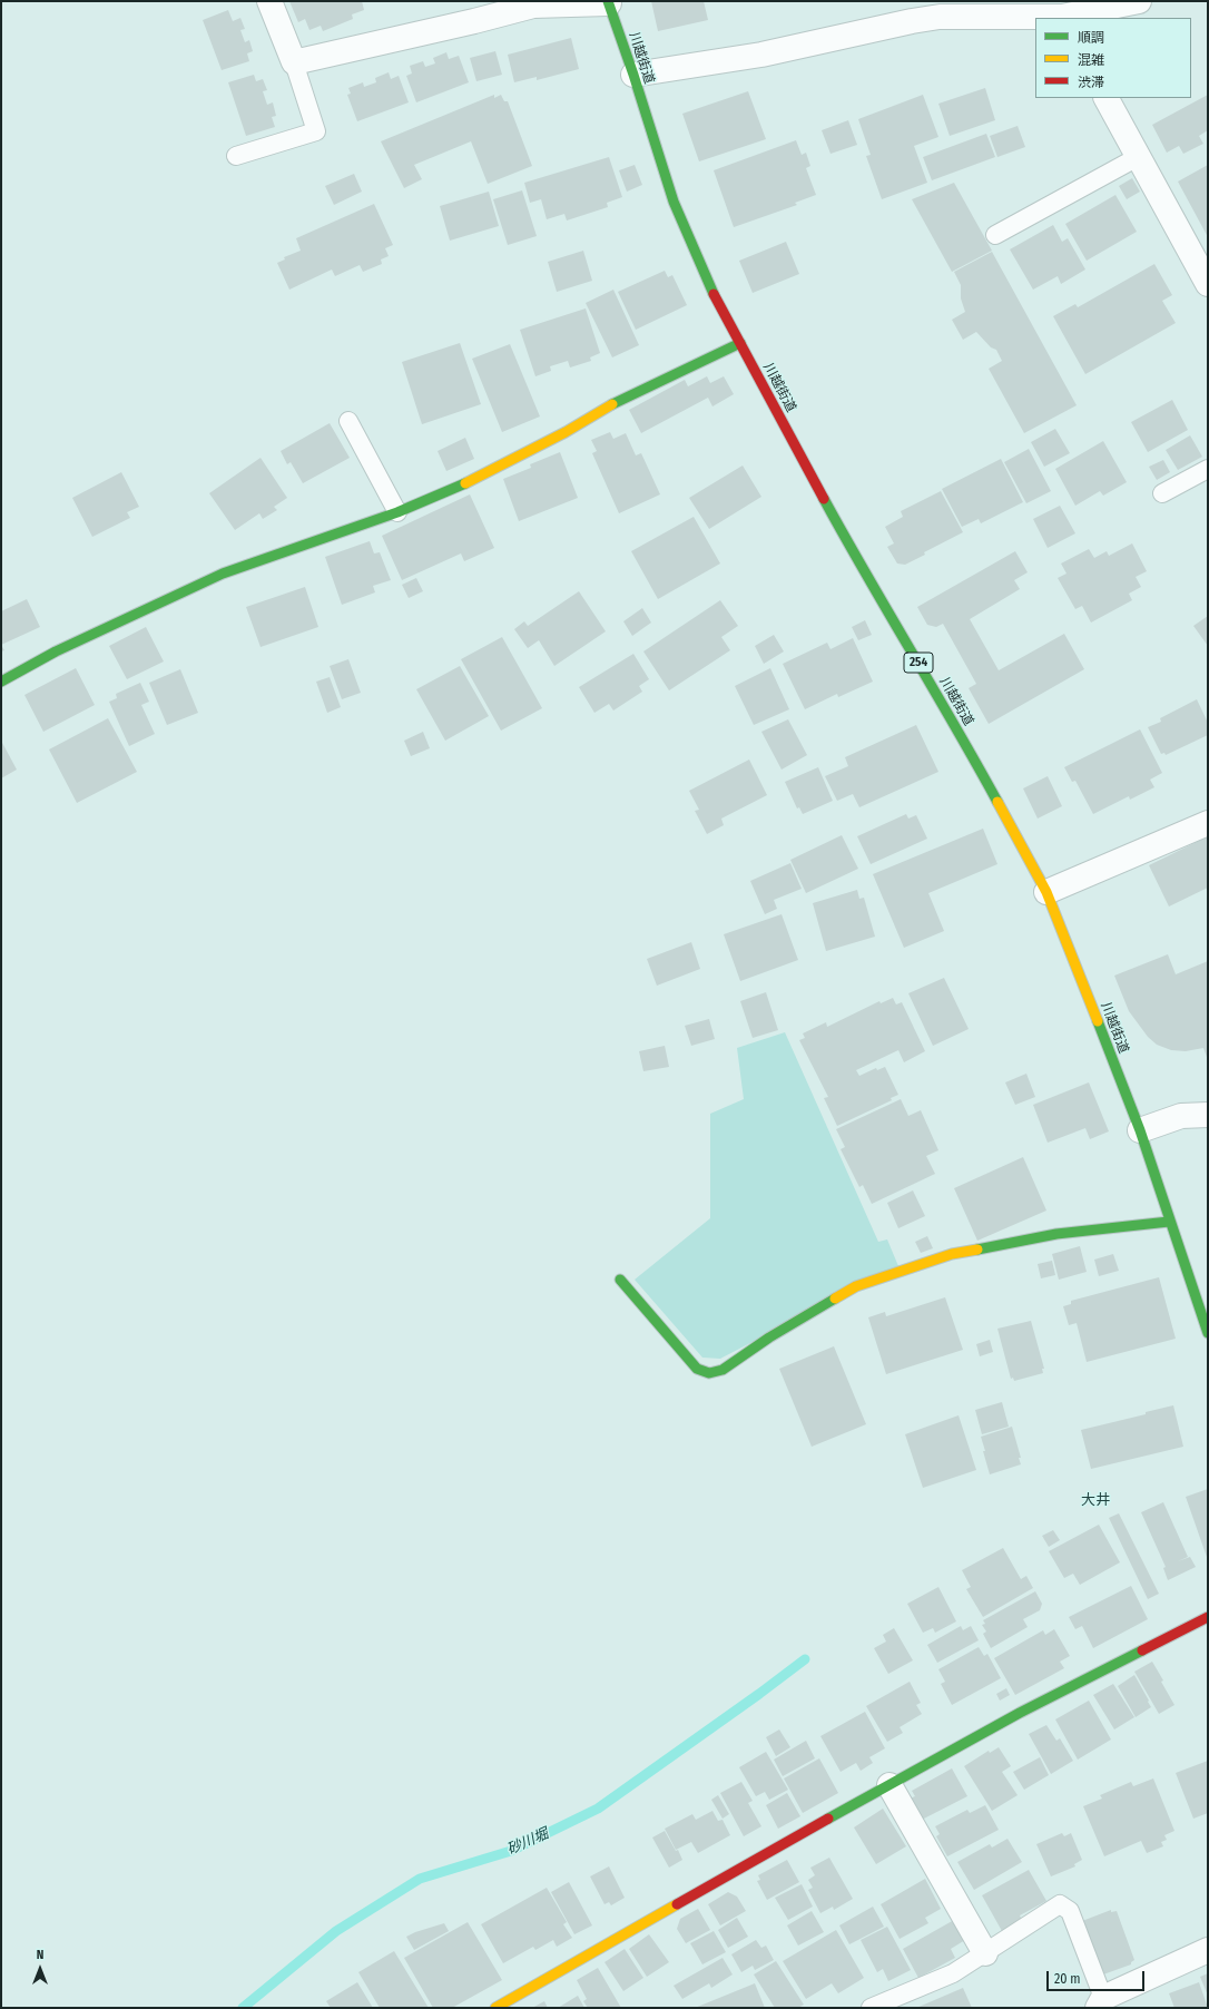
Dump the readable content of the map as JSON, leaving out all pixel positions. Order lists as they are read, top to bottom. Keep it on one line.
{"streets":{"main road":["川越街道","254"]},"districts":["大井"],"water":["砂川堀"],"legend":["順調","混雑","渋滞"],"scale_bar":"20 m","north":"top"}
